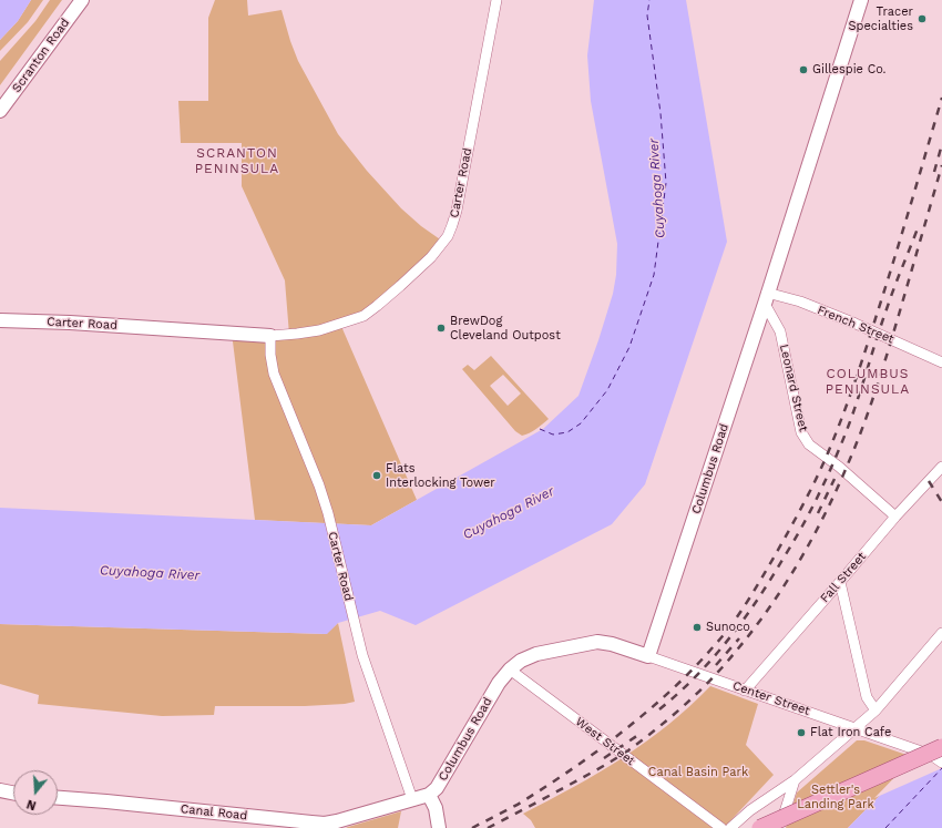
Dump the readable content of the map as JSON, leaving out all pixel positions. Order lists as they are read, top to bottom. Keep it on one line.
{"streets":{"street":["Scranton Road","Carter Road","French Street","Leonard Street","Columbus Road","Fall Street","Center Street","West Street","Canal Road"]},"crossings":[["Carter Road","Canal Road"],["French Street","Leonard Street"],["French Street","Columbus Road"],["Leonard Street","Columbus Road"],["Leonard Street","Fall Street"],["Columbus Road","Center Street"],["Columbus Road","West Street"],["Columbus Road","Canal Road"],["Fall Street","Center Street"]],"districts":["SCRANTON PENINSULA","COLUMBUS PENINSULA"],"water":["Cuyahoga River"],"parks":["Canal Basin Park","Settler's Landing Park"],"places":["Tracer Specialties","Gillespie Co.","BrewDog Cleveland Outpost","Flats Interlocking Tower","Sunoco","Flat Iron Cafe"],"north":"bottom"}
